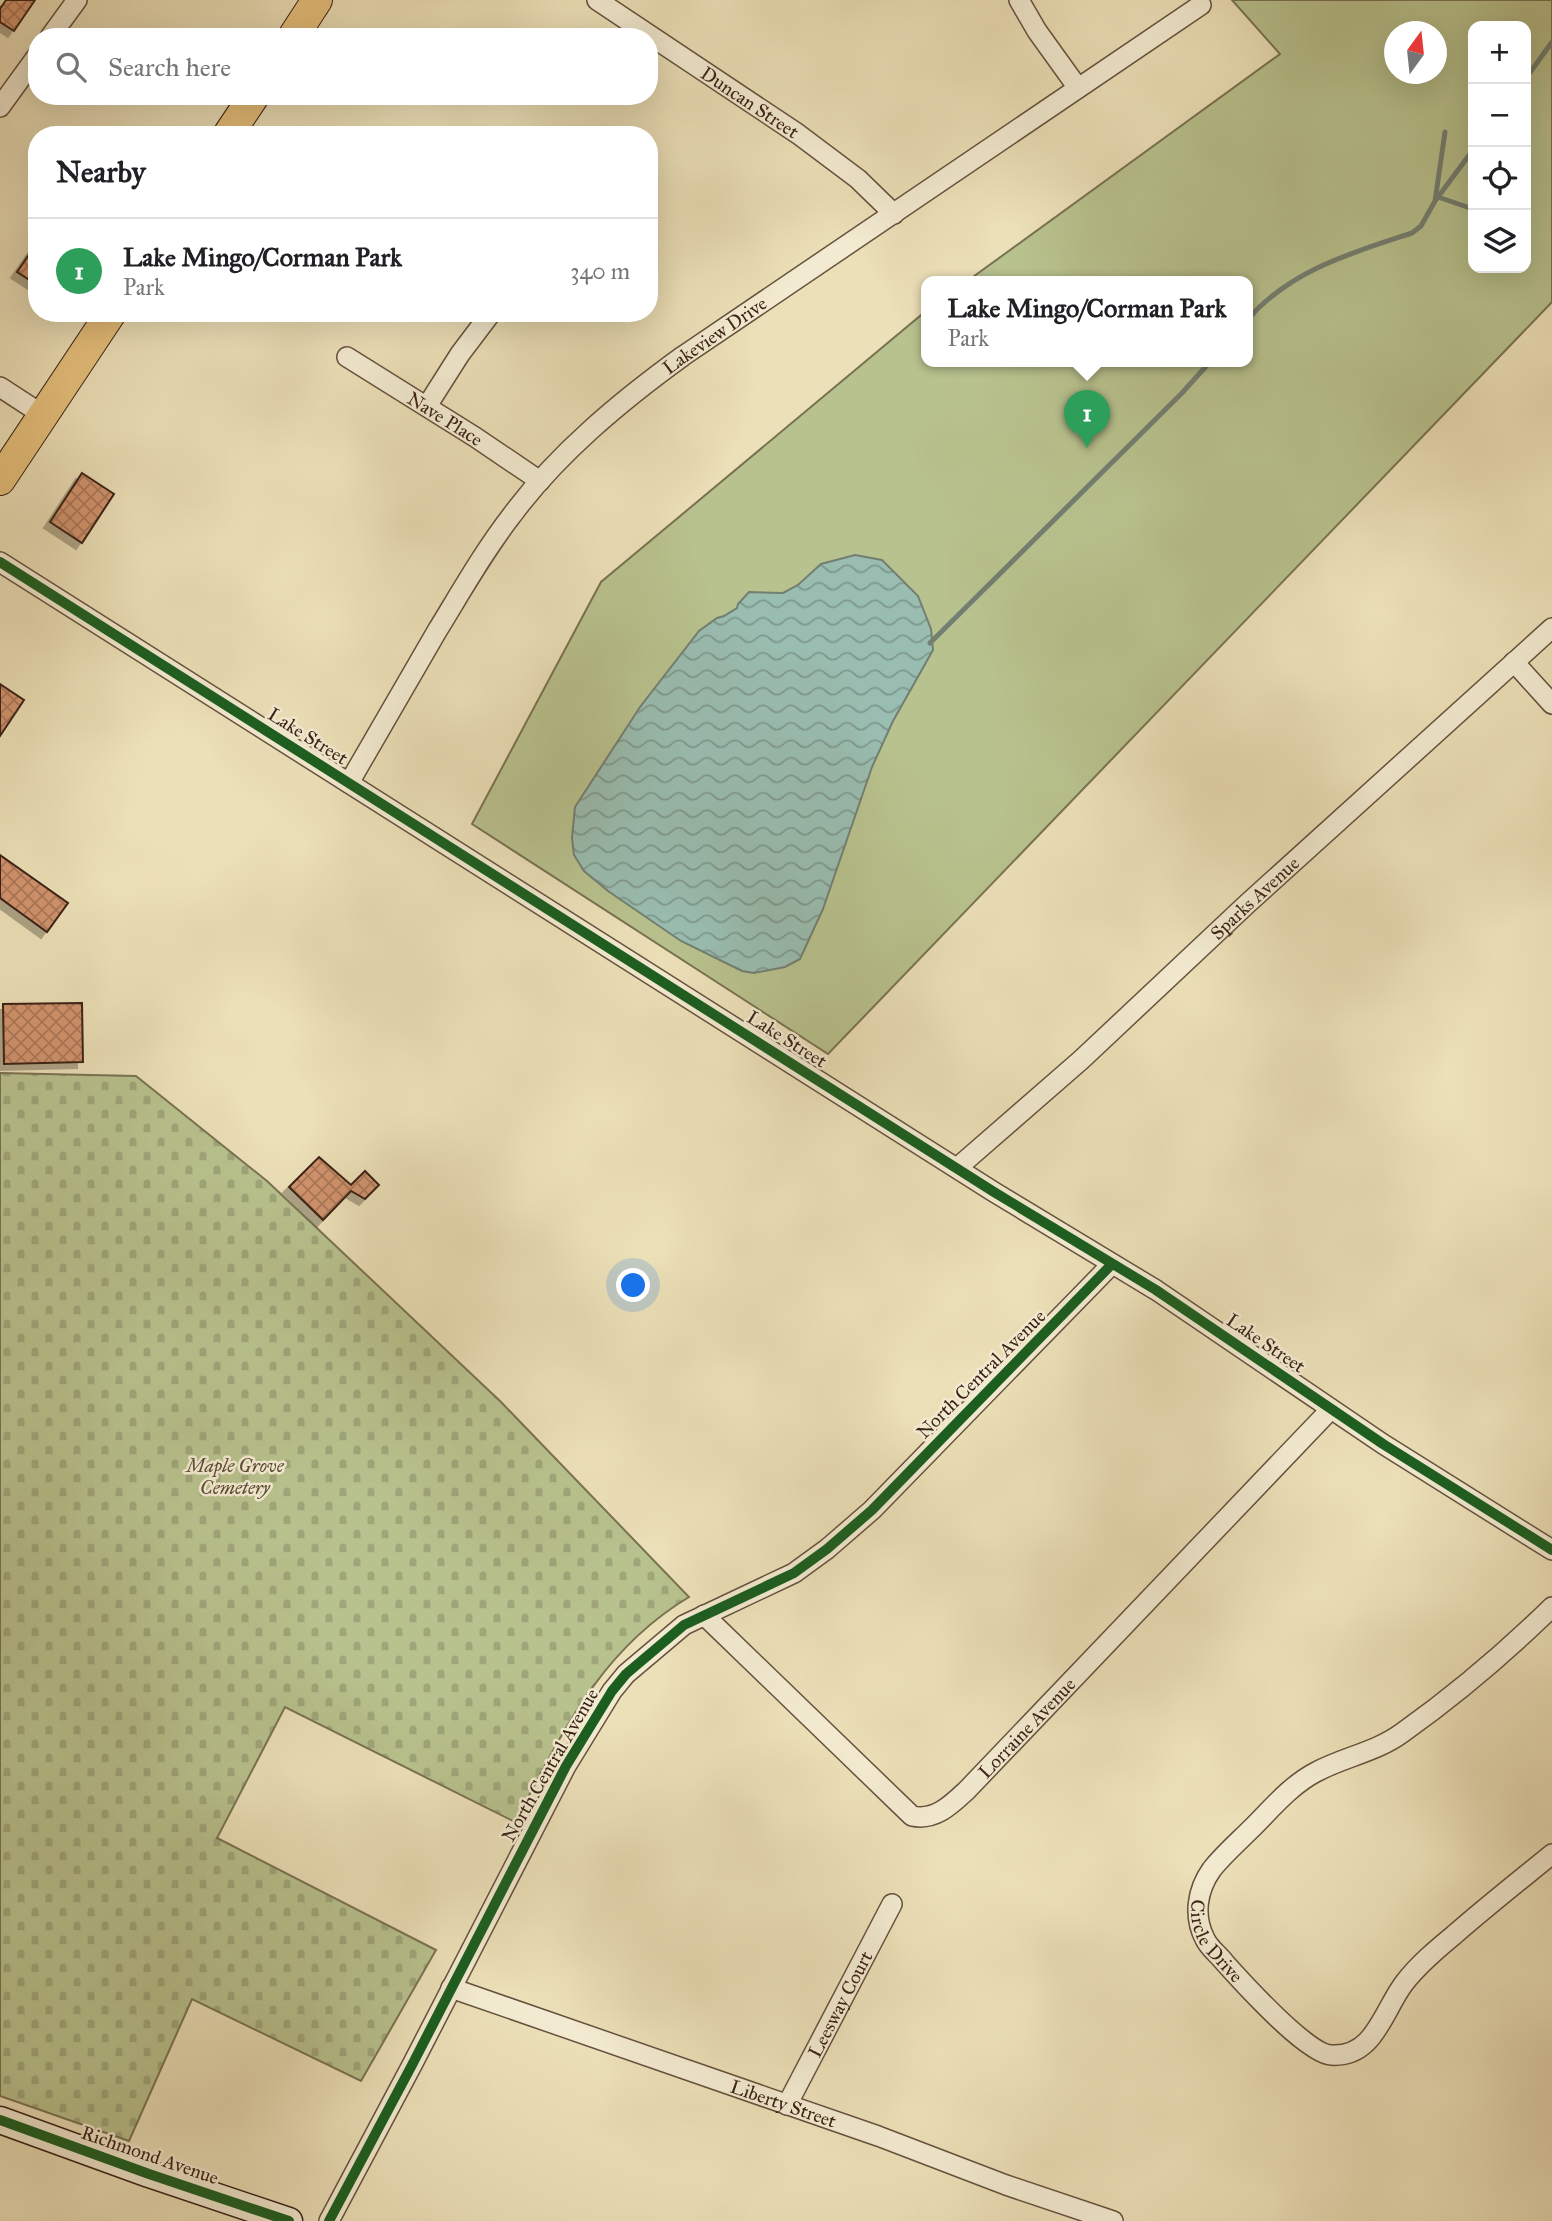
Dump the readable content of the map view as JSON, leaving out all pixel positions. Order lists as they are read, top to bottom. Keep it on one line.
{"streets":{"main road":["Richmond Avenue"],"street":["Duncan Street","Lakeview Drive","Nave Place","Lake Street","Sparks Avenue","North Central Avenue","Lorraine Avenue","Circle Drive","Leesway Court","Liberty Street"]},"crossings":[["Duncan Street","Lakeview Drive"],["Lakeview Drive","Nave Place"],["Lakeview Drive","Lake Street"],["Lake Street","Sparks Avenue"],["Lake Street","North Central Avenue"],["Lake Street","Lorraine Avenue"],["North Central Avenue","Lorraine Avenue"],["North Central Avenue","Liberty Street"],["Leesway Court","Liberty Street"]],"parks":["Maple Grove Cemetery"],"north":"top","page":{"map_buttons":["+","−"],"search":"Search here","heading":"Nearby","list":[{"mark":"1","name":"Lake Mingo/Corman Park","note":"Park","value":"340 m"}],"popup":["Lake Mingo/Corman Park","Park"],"pins":"1"}}
